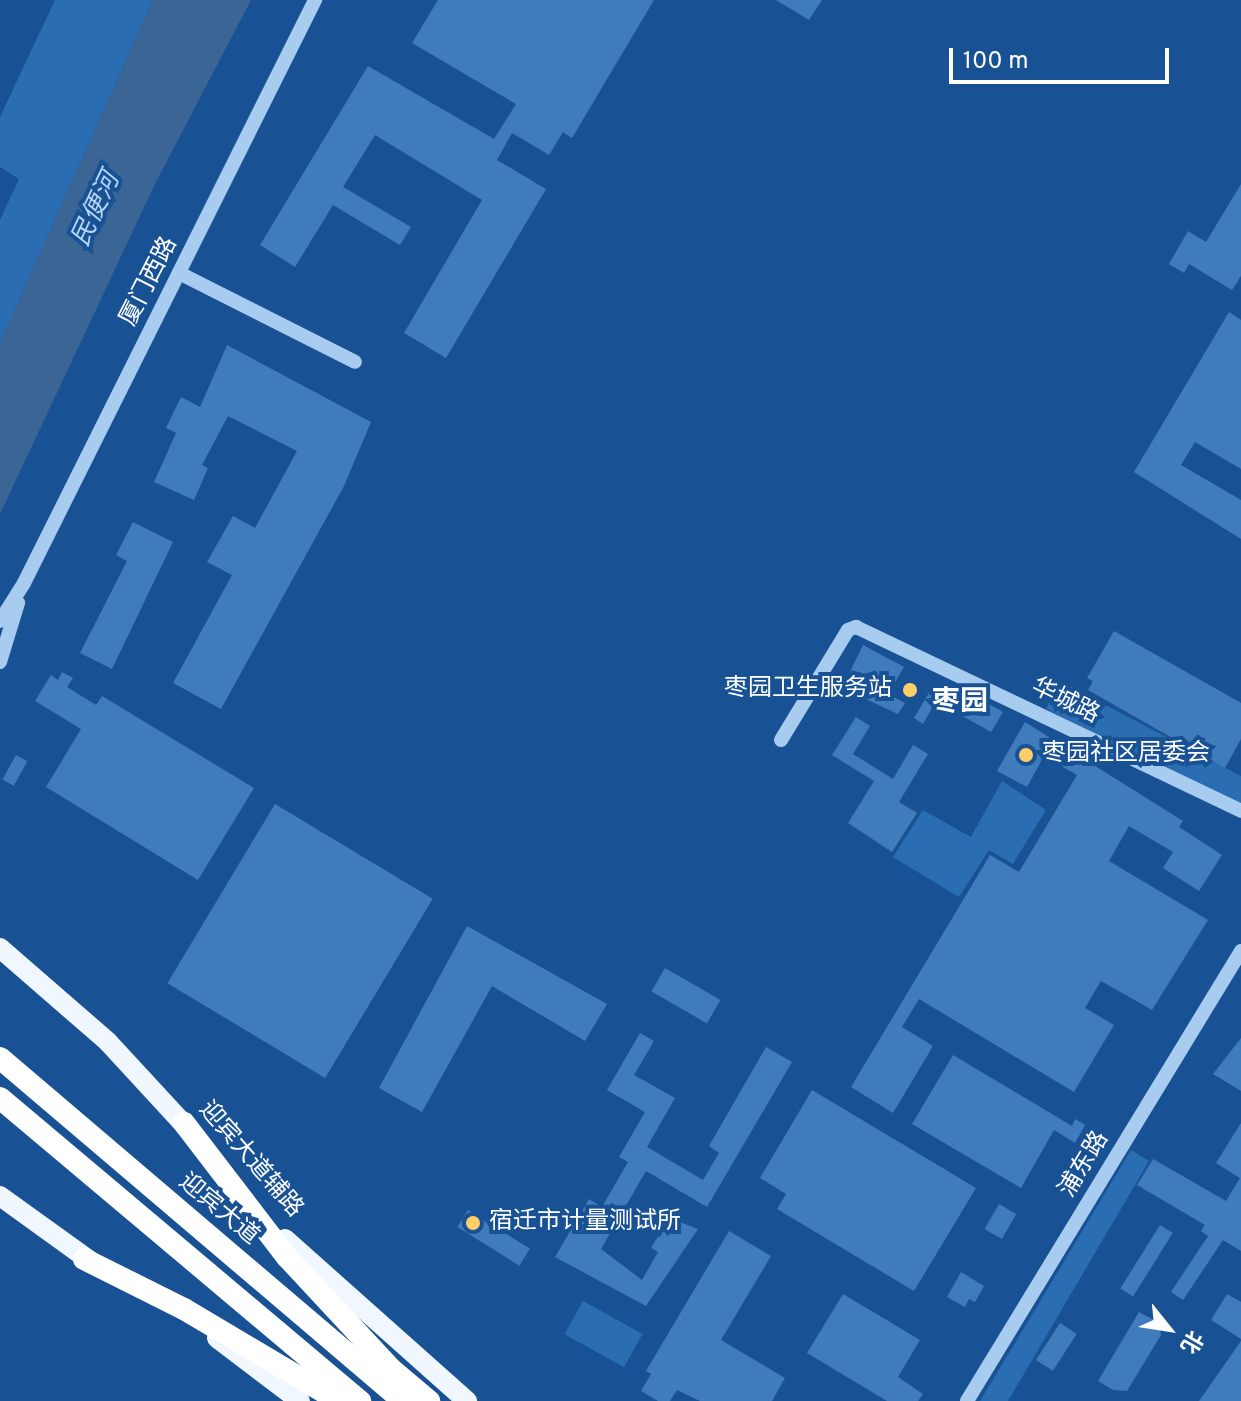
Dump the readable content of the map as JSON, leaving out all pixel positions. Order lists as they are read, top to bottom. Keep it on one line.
{"streets":{"highway":["迎宾大道"],"main road":["迎宾大道辅路"],"street":["厦门西路","华城路","浦东路"]},"districts":["枣园"],"water":["民便河"],"places":["枣园卫生服务站","枣园社区居委会","宿迁市计量测试所"],"scale_bar":"100 m","north":"bottom right"}
